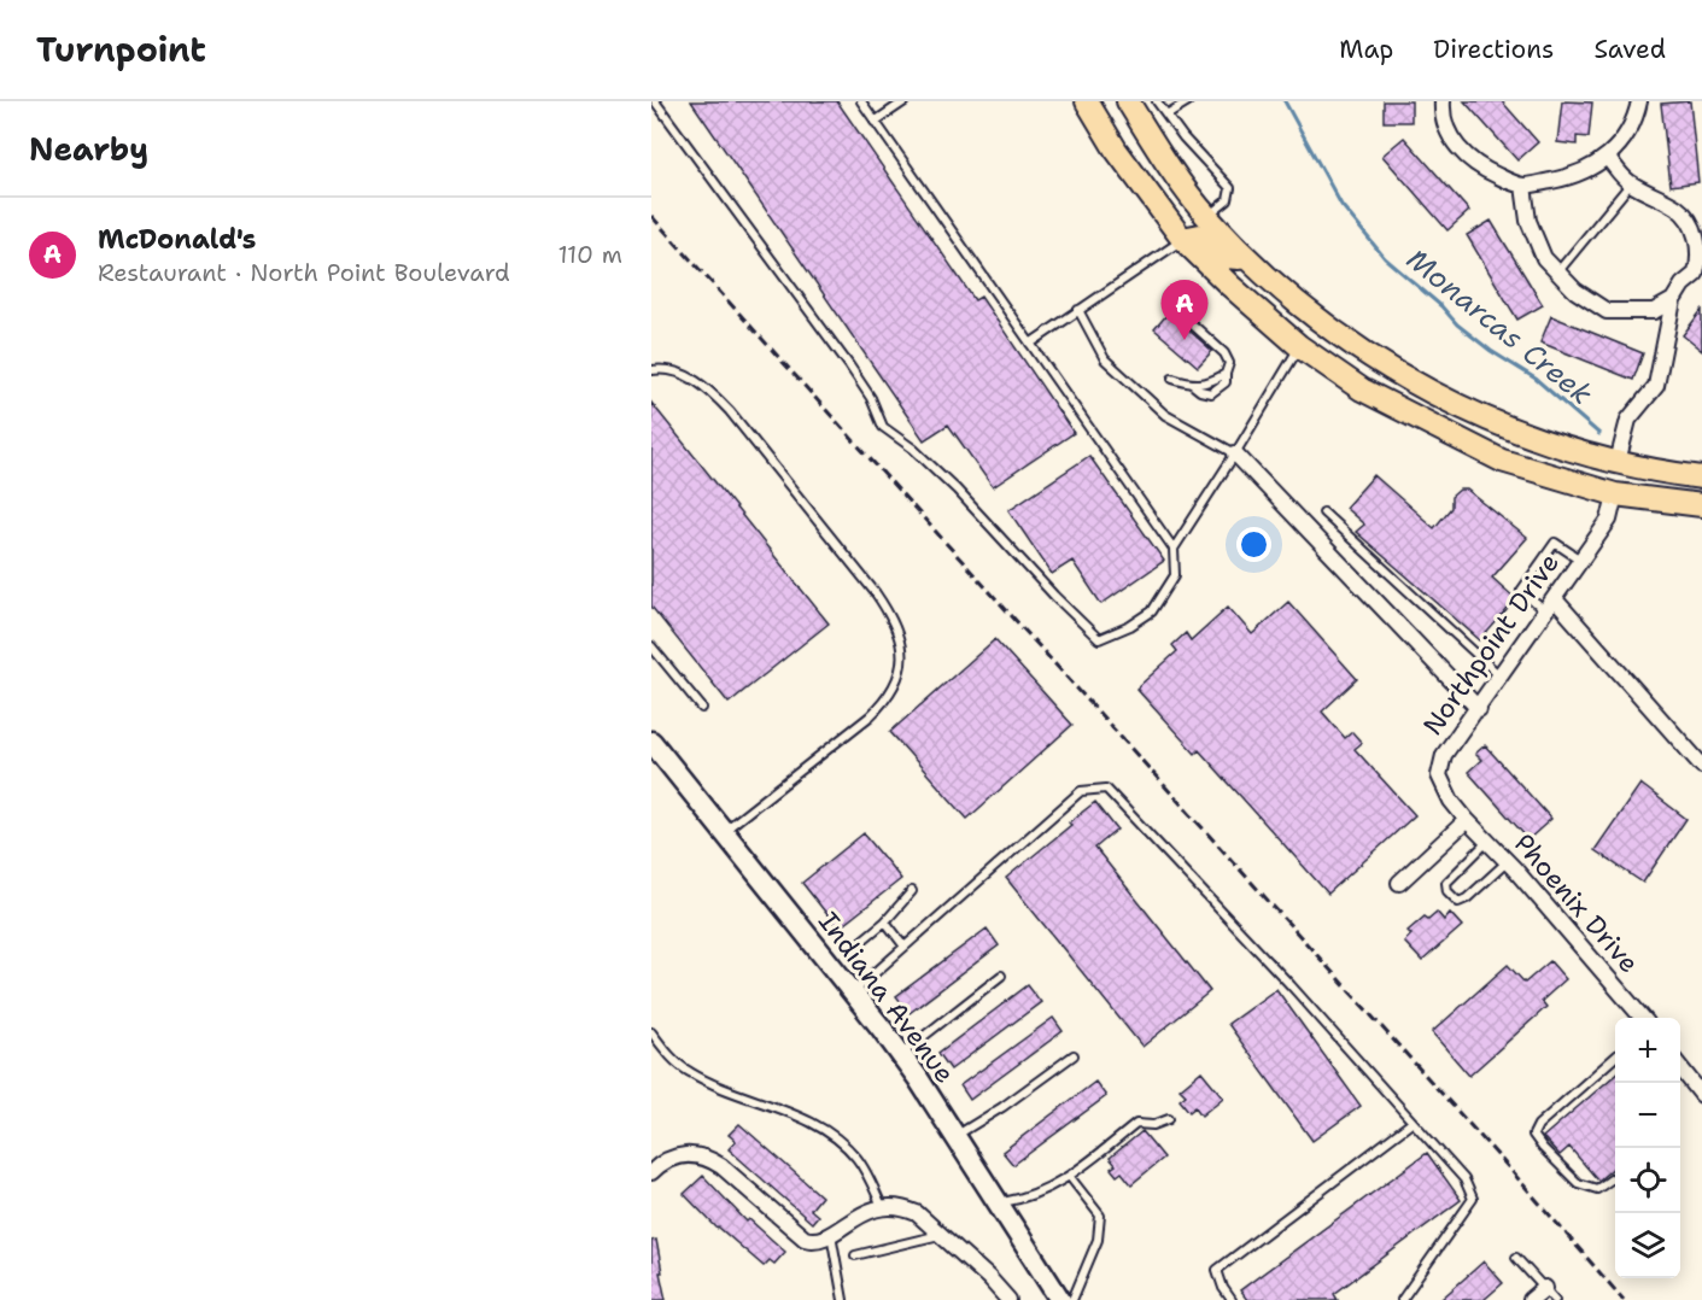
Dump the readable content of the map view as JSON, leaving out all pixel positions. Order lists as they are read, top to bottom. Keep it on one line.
{"streets":{"main road":["Indiana Avenue"],"street":["Northpoint Drive","Phoenix Drive"]},"crossings":[["Northpoint Drive","Phoenix Drive"]],"water":["Monarcas Creek"],"page":{"header":"Turnpoint","nav":["Map","Directions","Saved"],"heading":"Nearby","list":[{"mark":"A","name":"McDonald's","note":"Restaurant · North Point Boulevard","value":"110 m"}],"pins":"A","map_buttons":["+","−"]}}
